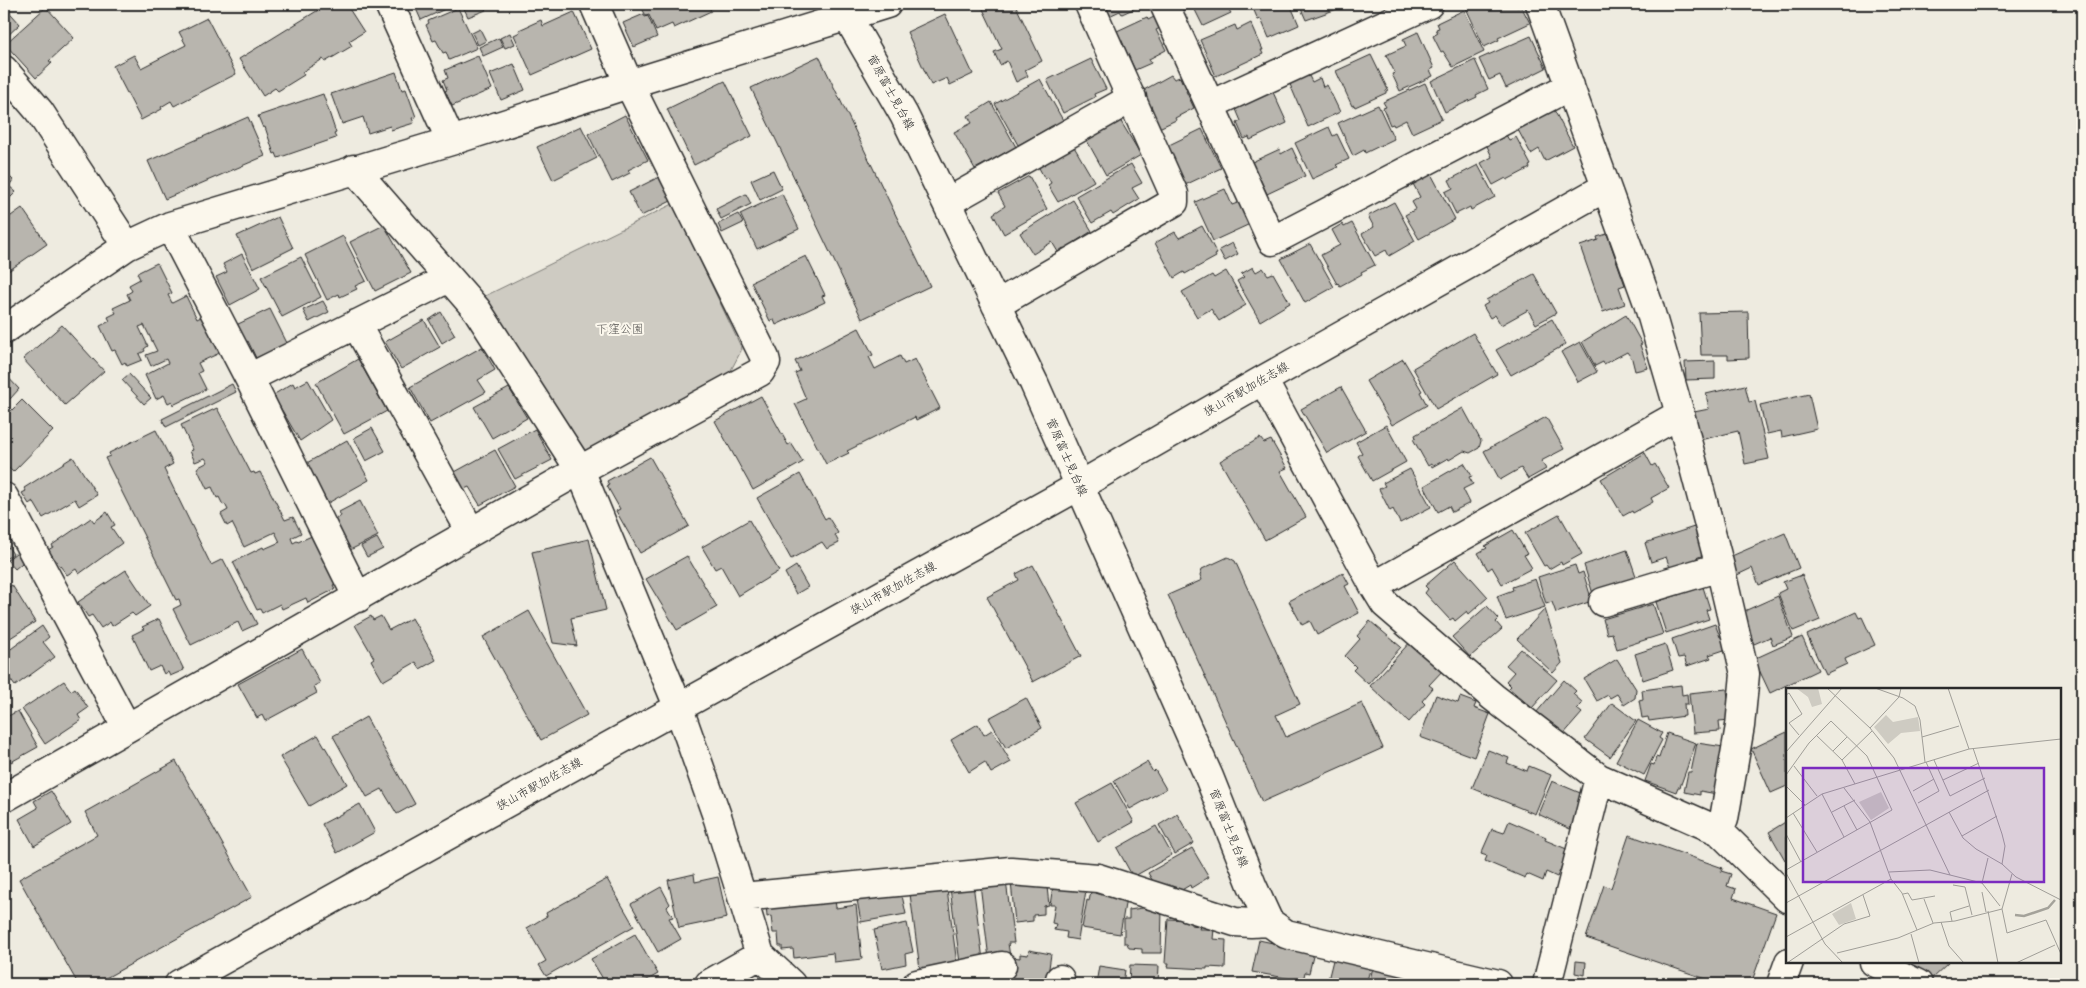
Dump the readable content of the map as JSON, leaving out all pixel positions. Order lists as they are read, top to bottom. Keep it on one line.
{"streets":{"street":["菅原富士見台線","狭山市駅加佐志線"]},"crossings":[["菅原富士見台線","狭山市駅加佐志線"]],"parks":["下窪公園"]}
